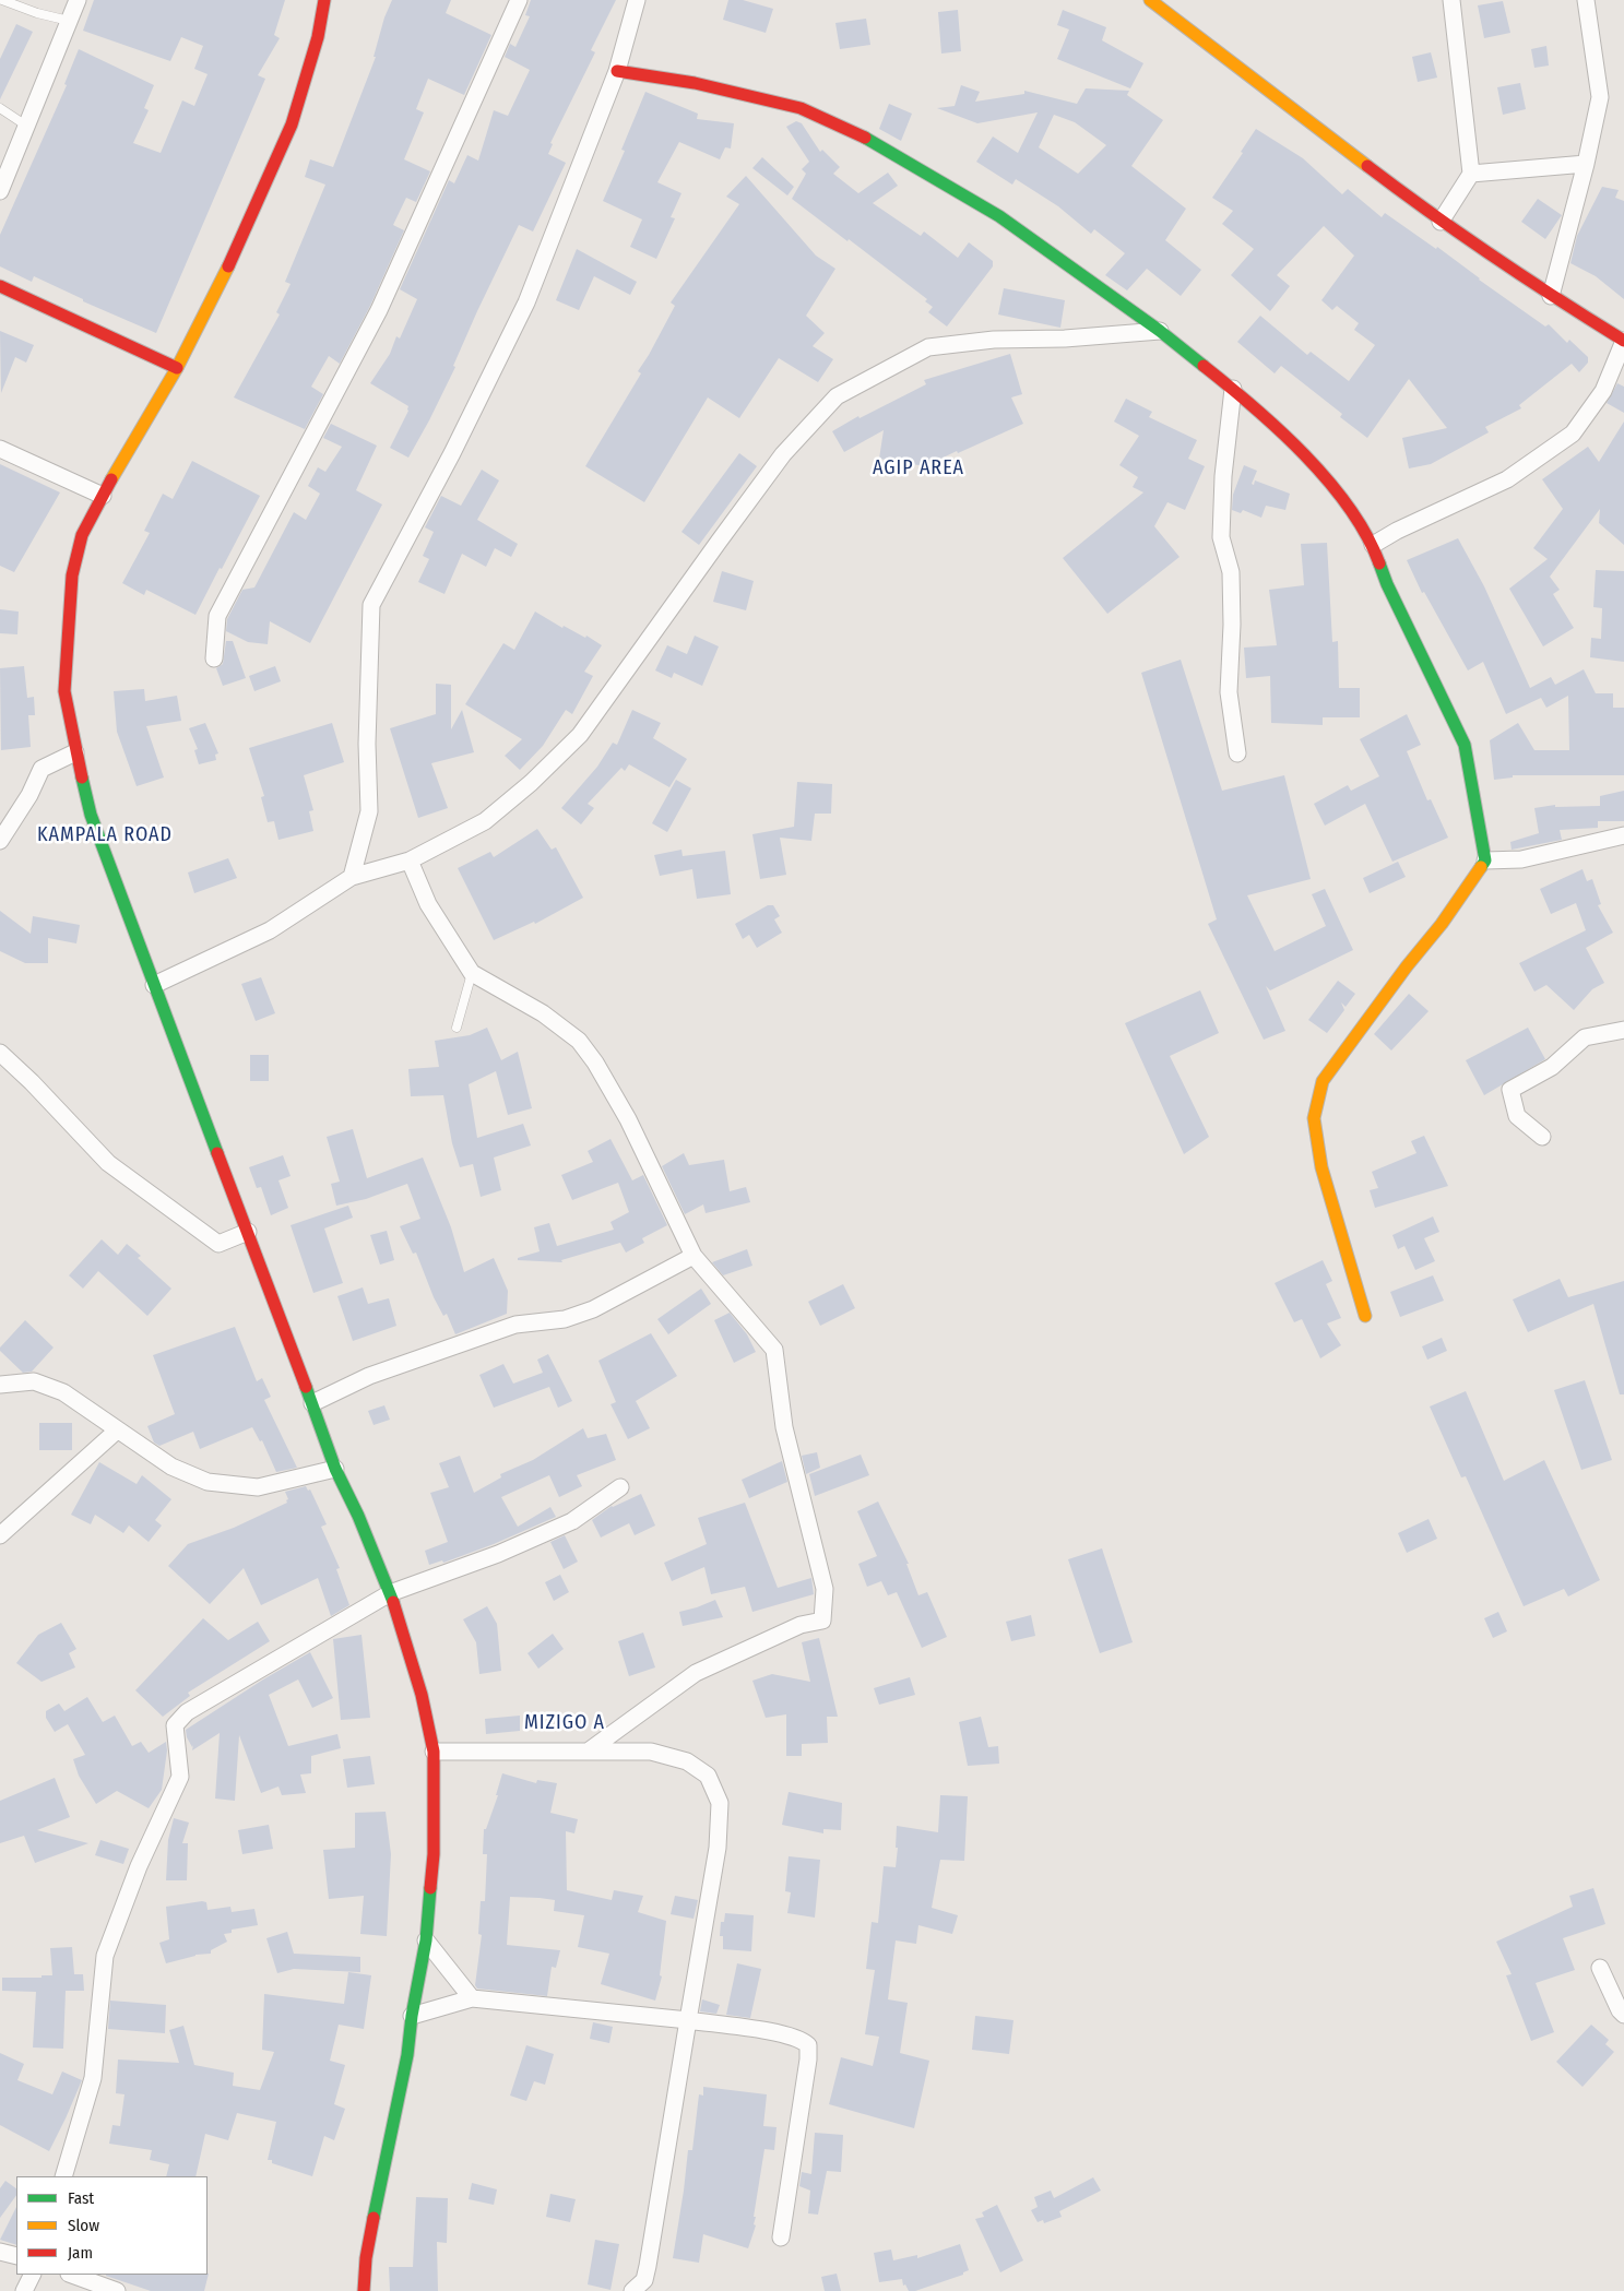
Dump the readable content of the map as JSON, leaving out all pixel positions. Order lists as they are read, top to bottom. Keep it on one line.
{"districts":["AGIP AREA","KAMPALA ROAD","MIZIGO A"],"legend":["Fast","Slow","Jam"]}
